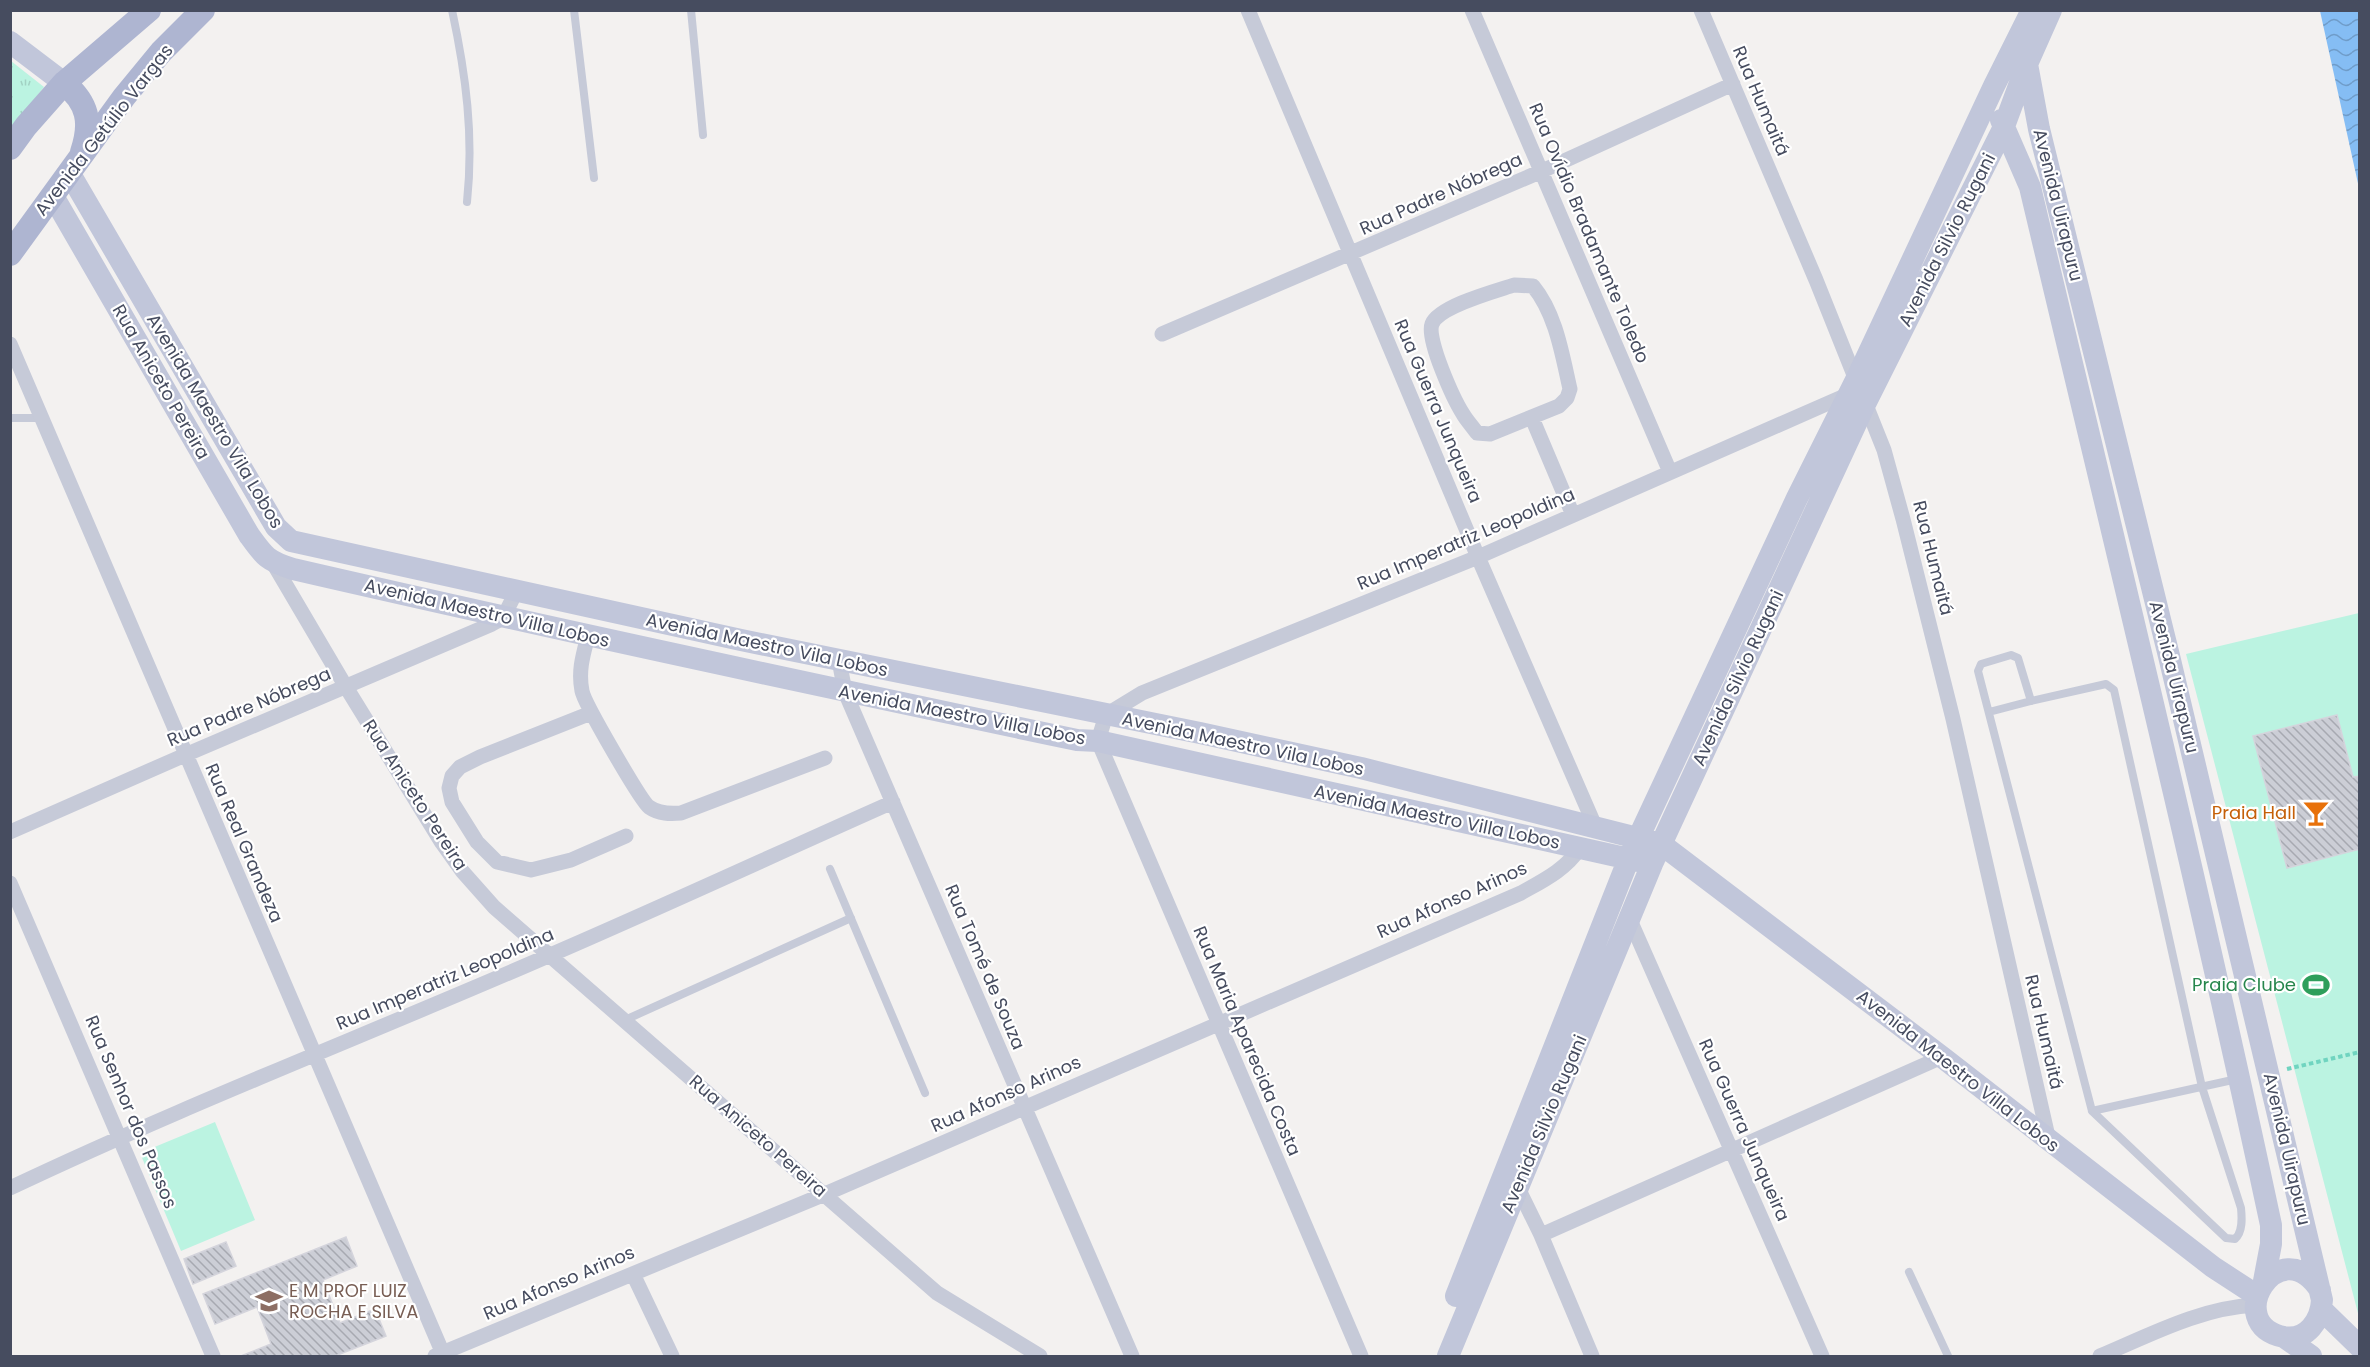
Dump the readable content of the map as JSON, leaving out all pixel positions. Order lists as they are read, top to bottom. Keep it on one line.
{"streets":{"main road":["Avenida Getúlio Vargas"],"street":["Rua Humaitá","Rua Padre Nóbrega","Avenida Uirapuru","Rua Ovídio Bradamante Toledo","Avenida Silvio Rugani","Rua Aniceto Pereira","Rua Guerra Junqueira","Avenida Maestro Vila Lobos","Rua Imperatriz Leopoldina","Avenida Maestro Villa Lobos","Rua Real Grandeza","Rua Afonso Arinos","Rua Tomé de Souza","Rua Maria Aparecida Costa","Rua Senhor dos Passos"]},"crossings":[["Rua Humaitá","Rua Padre Nóbrega"],["Rua Humaitá","Avenida Silvio Rugani"],["Rua Humaitá","Rua Imperatriz Leopoldina"],["Rua Humaitá","Avenida Maestro Villa Lobos"],["Avenida Getúlio Vargas","Rua Aniceto Pereira"],["Avenida Getúlio Vargas","Avenida Maestro Vila Lobos"],["Rua Padre Nóbrega","Rua Ovídio Bradamante Toledo"],["Rua Padre Nóbrega","Rua Aniceto Pereira"],["Rua Padre Nóbrega","Rua Guerra Junqueira"],["Rua Padre Nóbrega","Avenida Maestro Villa Lobos"],["Rua Padre Nóbrega","Rua Real Grandeza"],["Avenida Uirapuru","Avenida Silvio Rugani"],["Avenida Uirapuru","Avenida Maestro Villa Lobos"],["Rua Ovídio Bradamante Toledo","Rua Imperatriz Leopoldina"],["Avenida Silvio Rugani","Rua Guerra Junqueira"],["Avenida Silvio Rugani","Avenida Maestro Vila Lobos"],["Avenida Silvio Rugani","Rua Imperatriz Leopoldina"],["Avenida Silvio Rugani","Avenida Maestro Villa Lobos"],["Rua Aniceto Pereira","Rua Imperatriz Leopoldina"],["Rua Aniceto Pereira","Avenida Maestro Villa Lobos"],["Rua Aniceto Pereira","Rua Afonso Arinos"],["Rua Guerra Junqueira","Avenida Maestro Vila Lobos"],["Rua Guerra Junqueira","Rua Imperatriz Leopoldina"],["Avenida Maestro Vila Lobos","Rua Imperatriz Leopoldina"],["Avenida Maestro Vila Lobos","Avenida Maestro Villa Lobos"],["Avenida Maestro Vila Lobos","Rua Tomé de Souza"],["Rua Imperatriz Leopoldina","Rua Real Grandeza"],["Rua Imperatriz Leopoldina","Rua Tomé de Souza"],["Rua Imperatriz Leopoldina","Rua Senhor dos Passos"],["Avenida Maestro Villa Lobos","Rua Afonso Arinos"],["Avenida Maestro Villa Lobos","Rua Tomé de Souza"],["Avenida Maestro Villa Lobos","Rua Maria Aparecida Costa"],["Rua Real Grandeza","Rua Afonso Arinos"],["Rua Afonso Arinos","Rua Tomé de Souza"],["Rua Afonso Arinos","Rua Maria Aparecida Costa"]],"places":{"bar":["Praia Hall"],"sports":["Praia Clube"],"school or university":["E M PROF LUIZ ROCHA E SILVA"]}}
